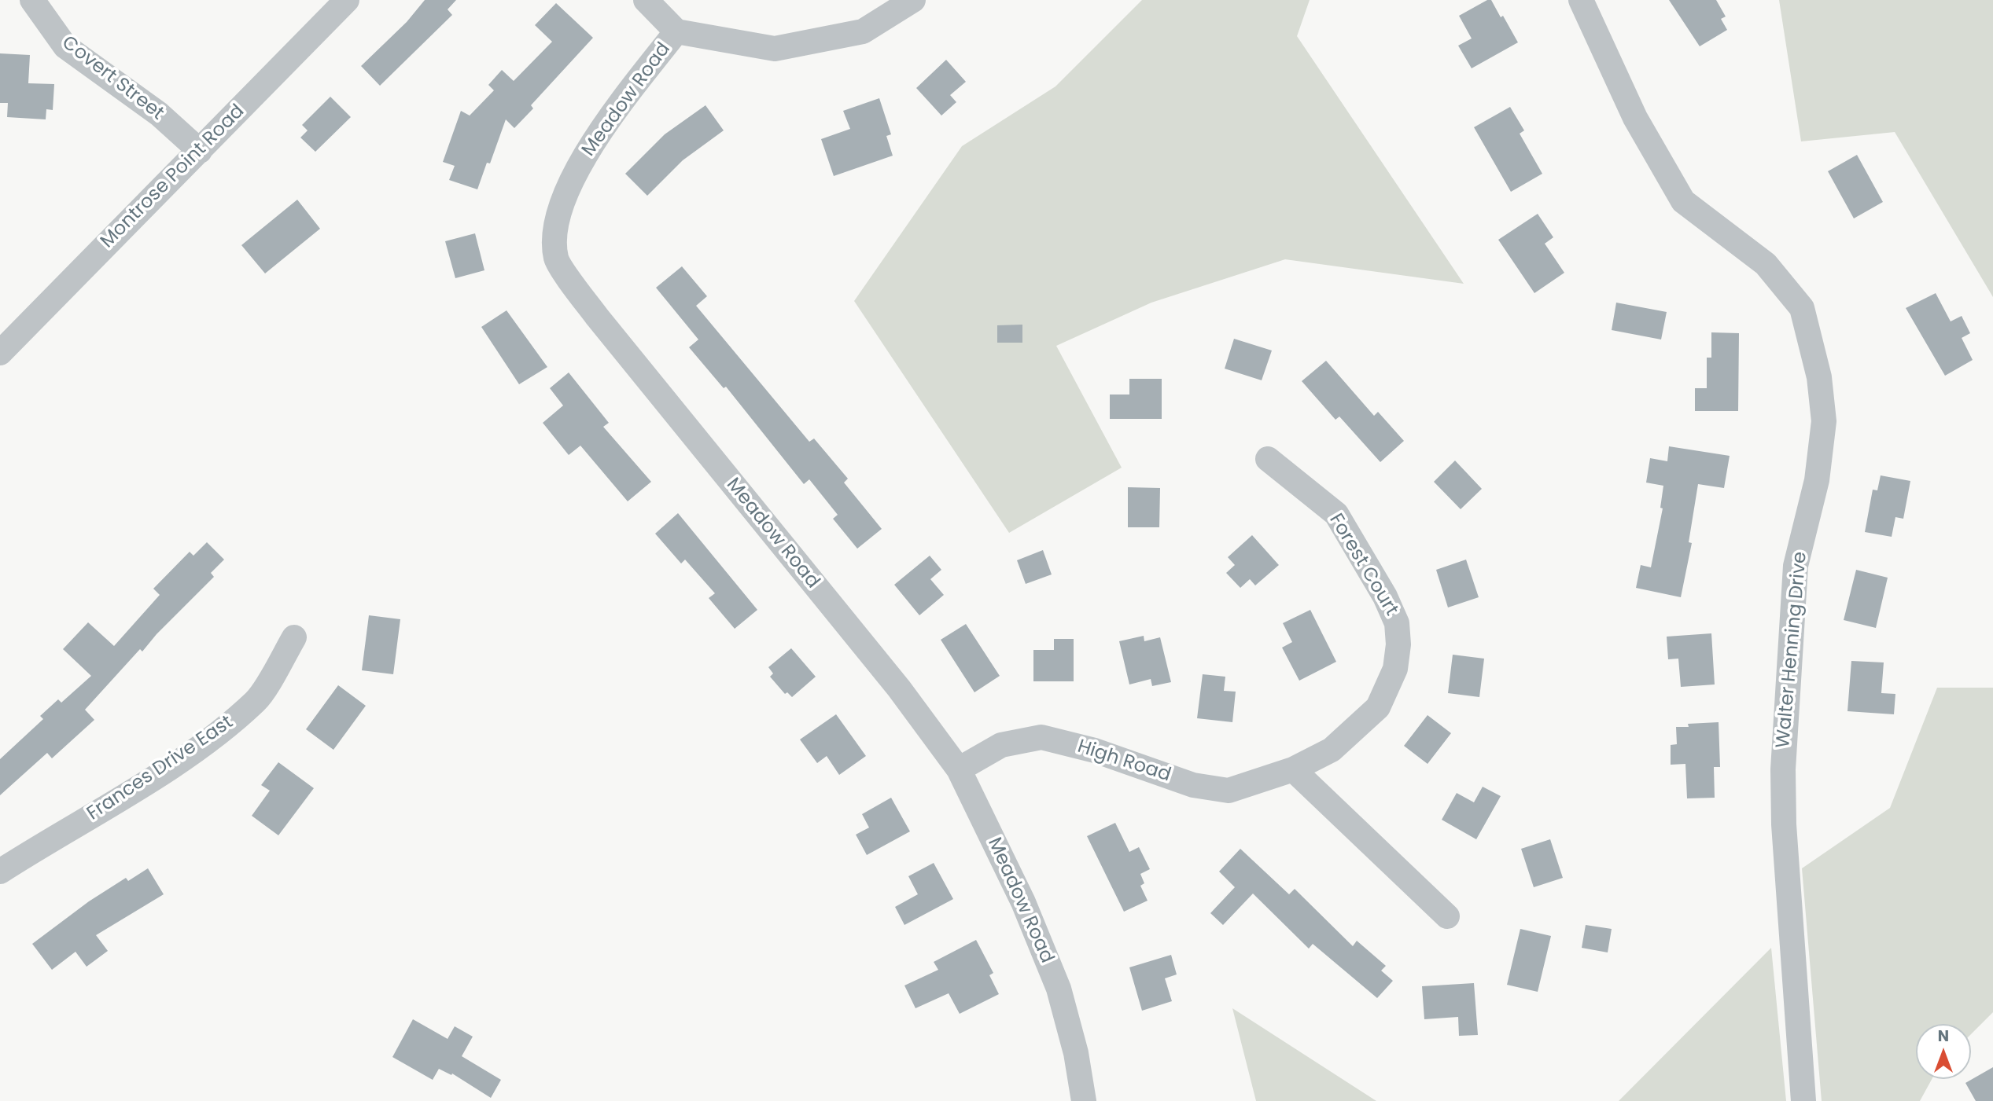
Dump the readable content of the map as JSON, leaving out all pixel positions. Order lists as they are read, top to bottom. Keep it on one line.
{"streets":{"street":["Covert Street","Meadow Road","Montrose Point Road","Forest Court","Walter Henning Drive","High Road","Frances Drive East"]},"crossings":[["Covert Street","Montrose Point Road"],["Meadow Road","High Road"],["Forest Court","High Road"]],"north":"top"}
